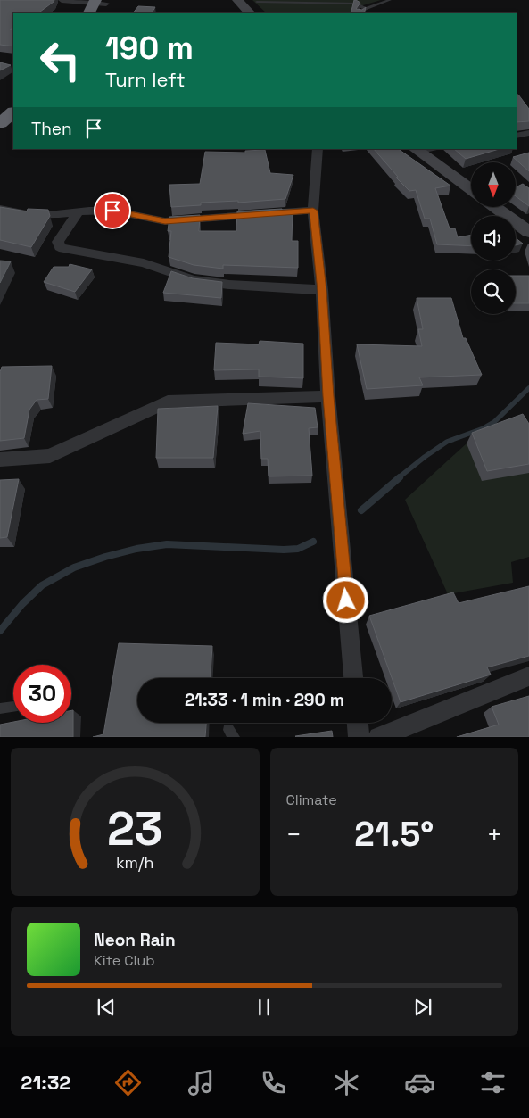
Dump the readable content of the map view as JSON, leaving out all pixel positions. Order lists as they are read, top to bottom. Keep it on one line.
{"north":"bottom","page":{"turn":["190 m","Turn left"],"then":"Then","limit":"30","trip":"21:33 · 1 min · 290 m","tile":"Climate","heat":["−","21.5°","+"],"song":["Neon Rain","Kite Club"],"tabs":"21:32","gauge":["23","km/h"]}}
